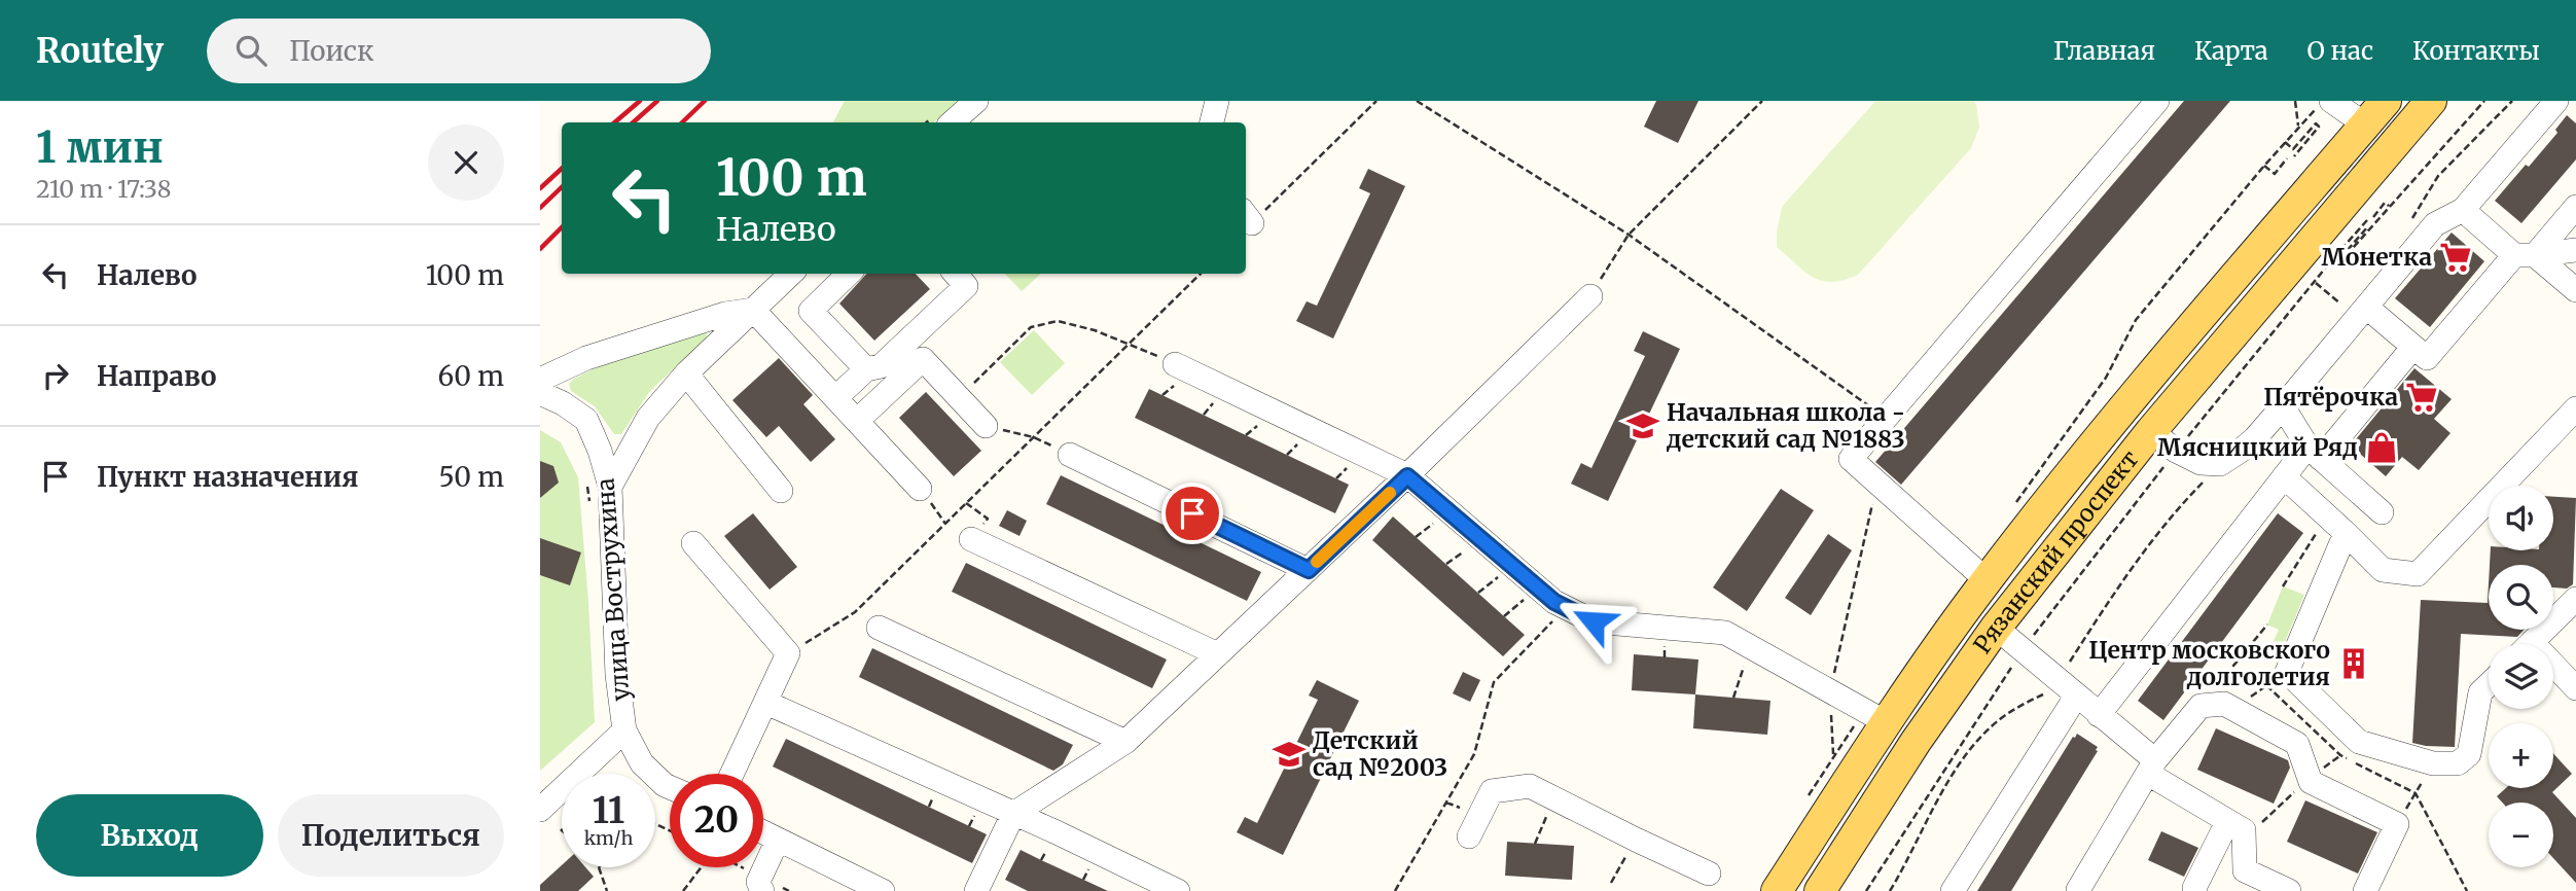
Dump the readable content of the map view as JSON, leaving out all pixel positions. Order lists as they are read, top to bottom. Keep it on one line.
{"streets":{"main road":["Рязанский проспект"],"street":["улица Вострухина"]},"places":{"supermarket":["Монетка","Пятёрочка"],"school or university":["Начальная школа - детский сад №1883","Детский сад №2003"],"shop":["Мясницкий Ряд"],"building":["Центр московского долголетия"]},"page":{"header":"Routely","search":"Поиск","nav":["Главная","Карта","О нас","Контакты"],"heading":["1 мин","210 m · 17:38"],"turn":["100 m","Налево"],"list":[{"name":"Налево","value":"100 m"},{"name":"Направо","value":"60 m"},{"name":"Пункт назначения","value":"50 m"}],"map_buttons":["+","−"],"speed":"11 km/h","limit":"20","buttons":["Выход","Поделиться"]}}
